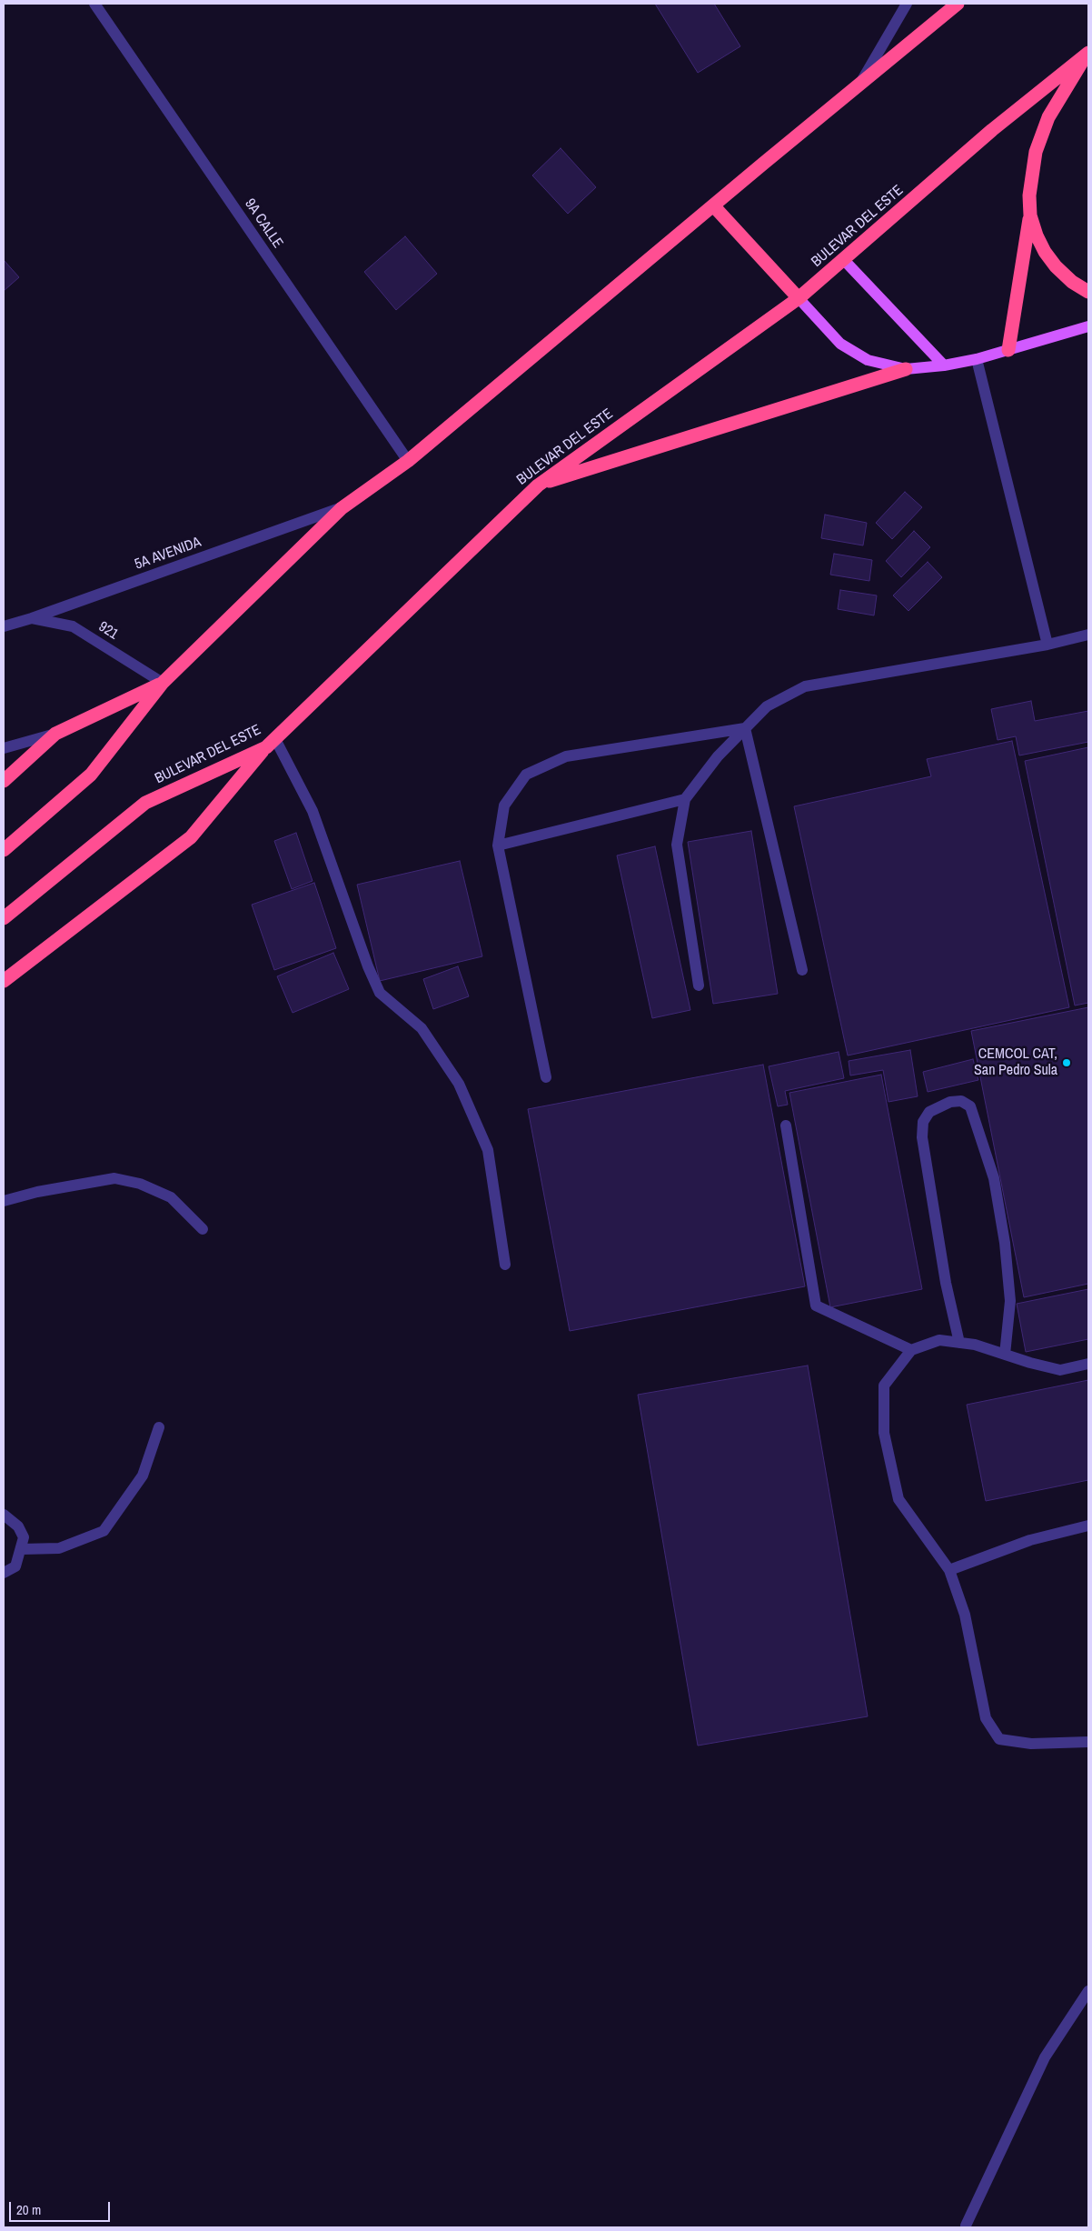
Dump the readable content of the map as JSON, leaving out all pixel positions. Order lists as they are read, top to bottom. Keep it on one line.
{"streets":{"highway":["BULEVAR DEL ESTE"],"street":["9A CALLE","5A AVENIDA","921"]},"crossings":[["5A AVENIDA","921"]],"places":["CEMCOL CAT, San Pedro Sula"],"scale_bar":"20 m"}
